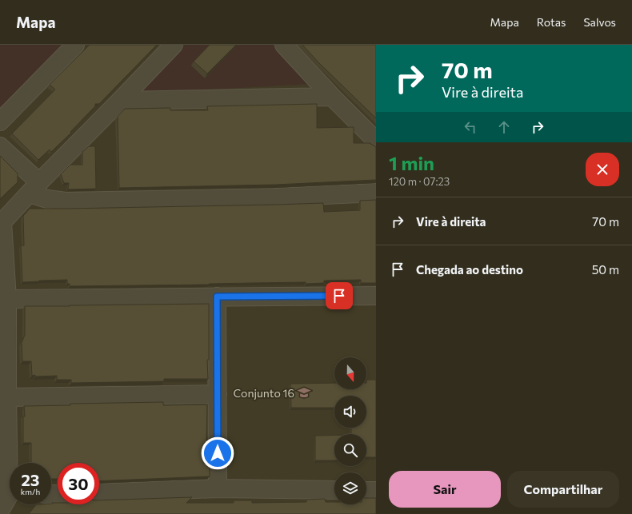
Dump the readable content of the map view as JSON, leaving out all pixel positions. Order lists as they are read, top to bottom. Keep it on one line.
{"places":{"school or university":["Conjunto 16"]},"north":"bottom","page":{"header":"Mapa","nav":["Mapa","Rotas","Salvos"],"turn":["70 m","Vire à direita"],"heading":["1 min","120 m · 07:23"],"list":[{"name":"Vire à direita","value":"70 m"},{"name":"Chegada ao destino","value":"50 m"}],"speed":"23 km/h","limit":"30","buttons":["Sair","Compartilhar"]}}
